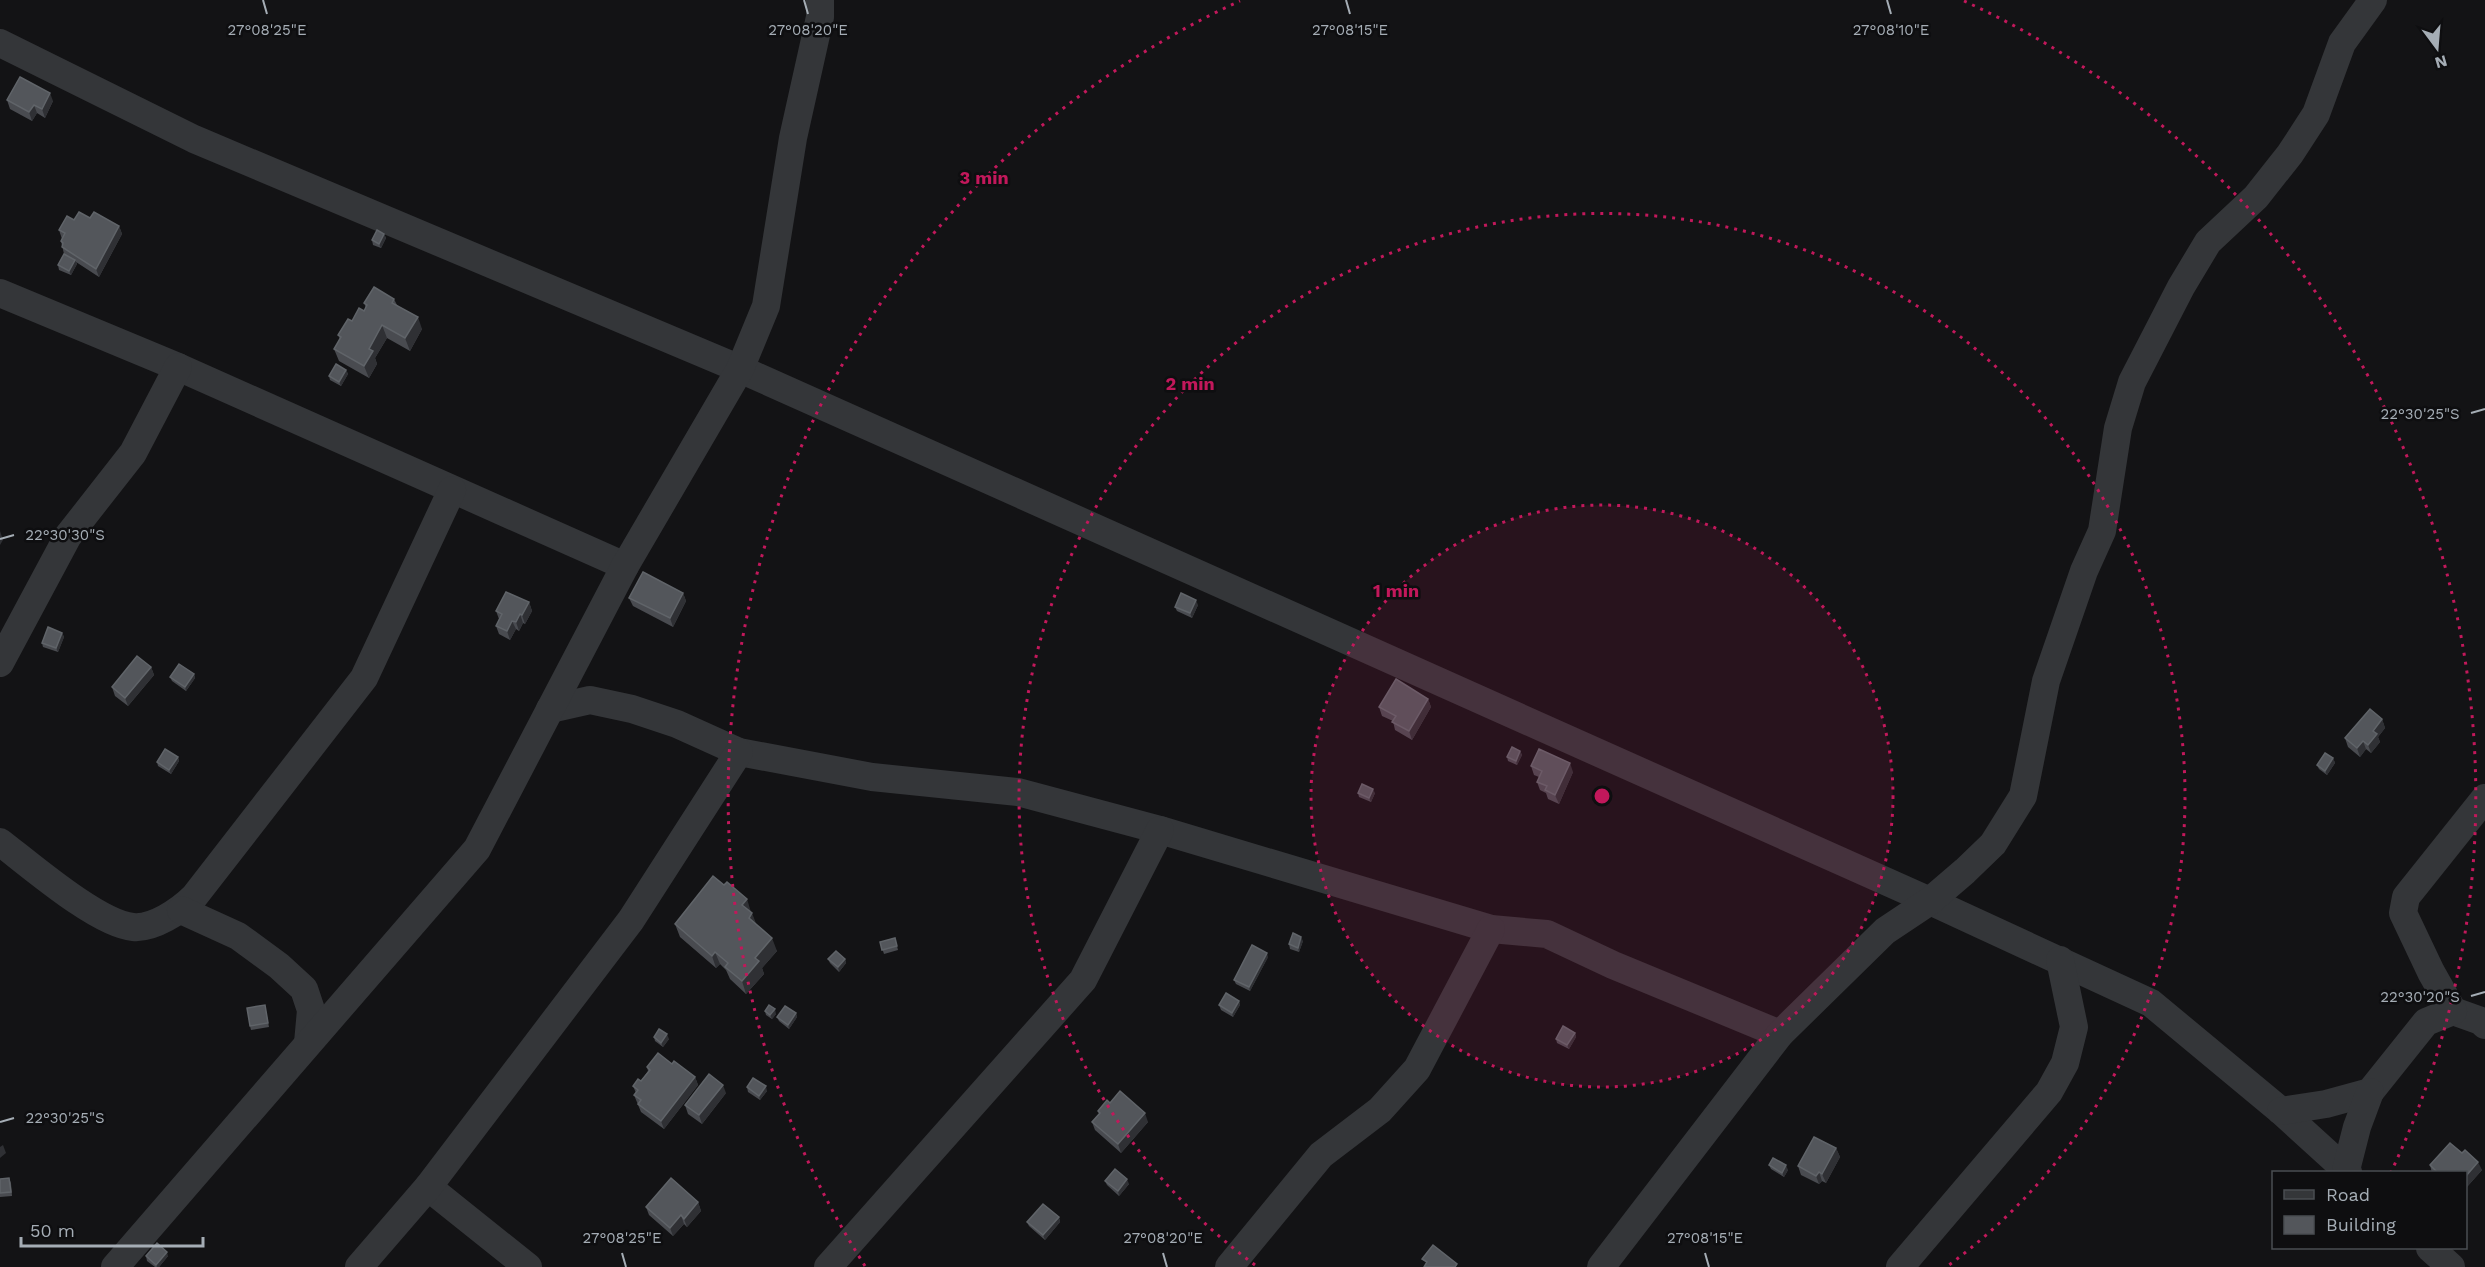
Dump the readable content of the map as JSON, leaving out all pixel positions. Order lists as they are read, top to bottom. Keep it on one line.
{"legend":["Road","Building"],"scale_bar":"50 m","north":"bottom","coordinates":["27°08'25\"E","27°08'20\"E","27°08'15\"E","27°08'10\"E","22°30'25\"S","22°30'30\"S","22°30'20\"S"],"rings":["3 min","2 min","1 min"]}
